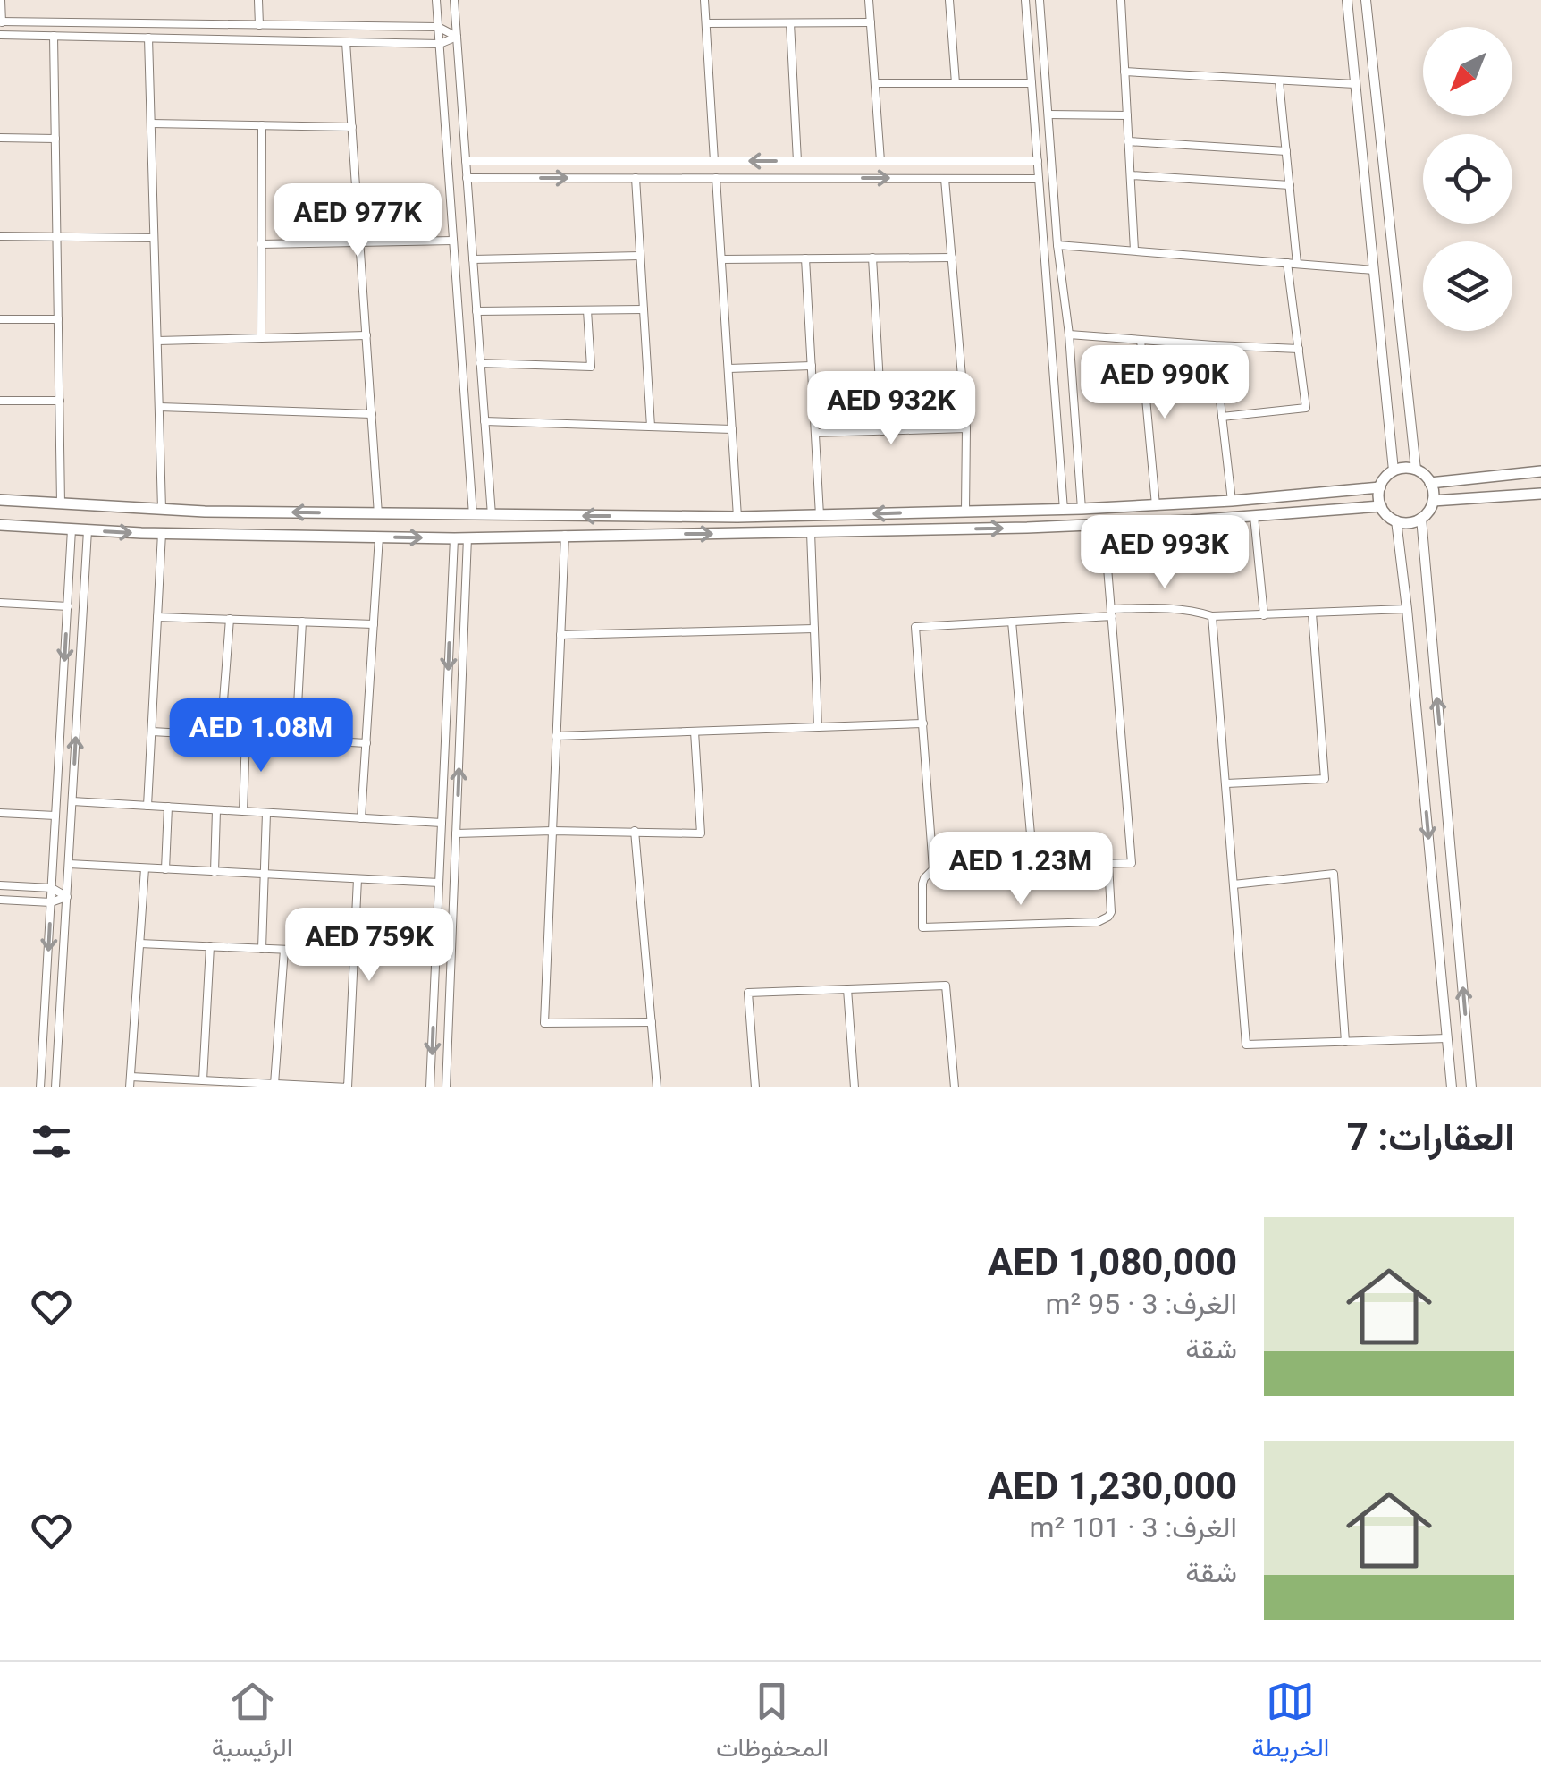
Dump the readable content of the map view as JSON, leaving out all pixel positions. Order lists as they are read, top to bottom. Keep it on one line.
{"north":"bottom left","page":{"price":["AED 977K","AED 990K","AED 932K","AED 993K","AED 1.08M","AED 1.23M","AED 759K"],"heading":"العقارات: 7","list":[{"name":"AED 1,080,000","note":"الغرف: 3 · 95 m² · شقة"},{"name":"AED 1,230,000","note":"الغرف: 3 · 101 m² · شقة"}],"tabs":["الخريطة","المحفوظات","الرئيسية"]}}
